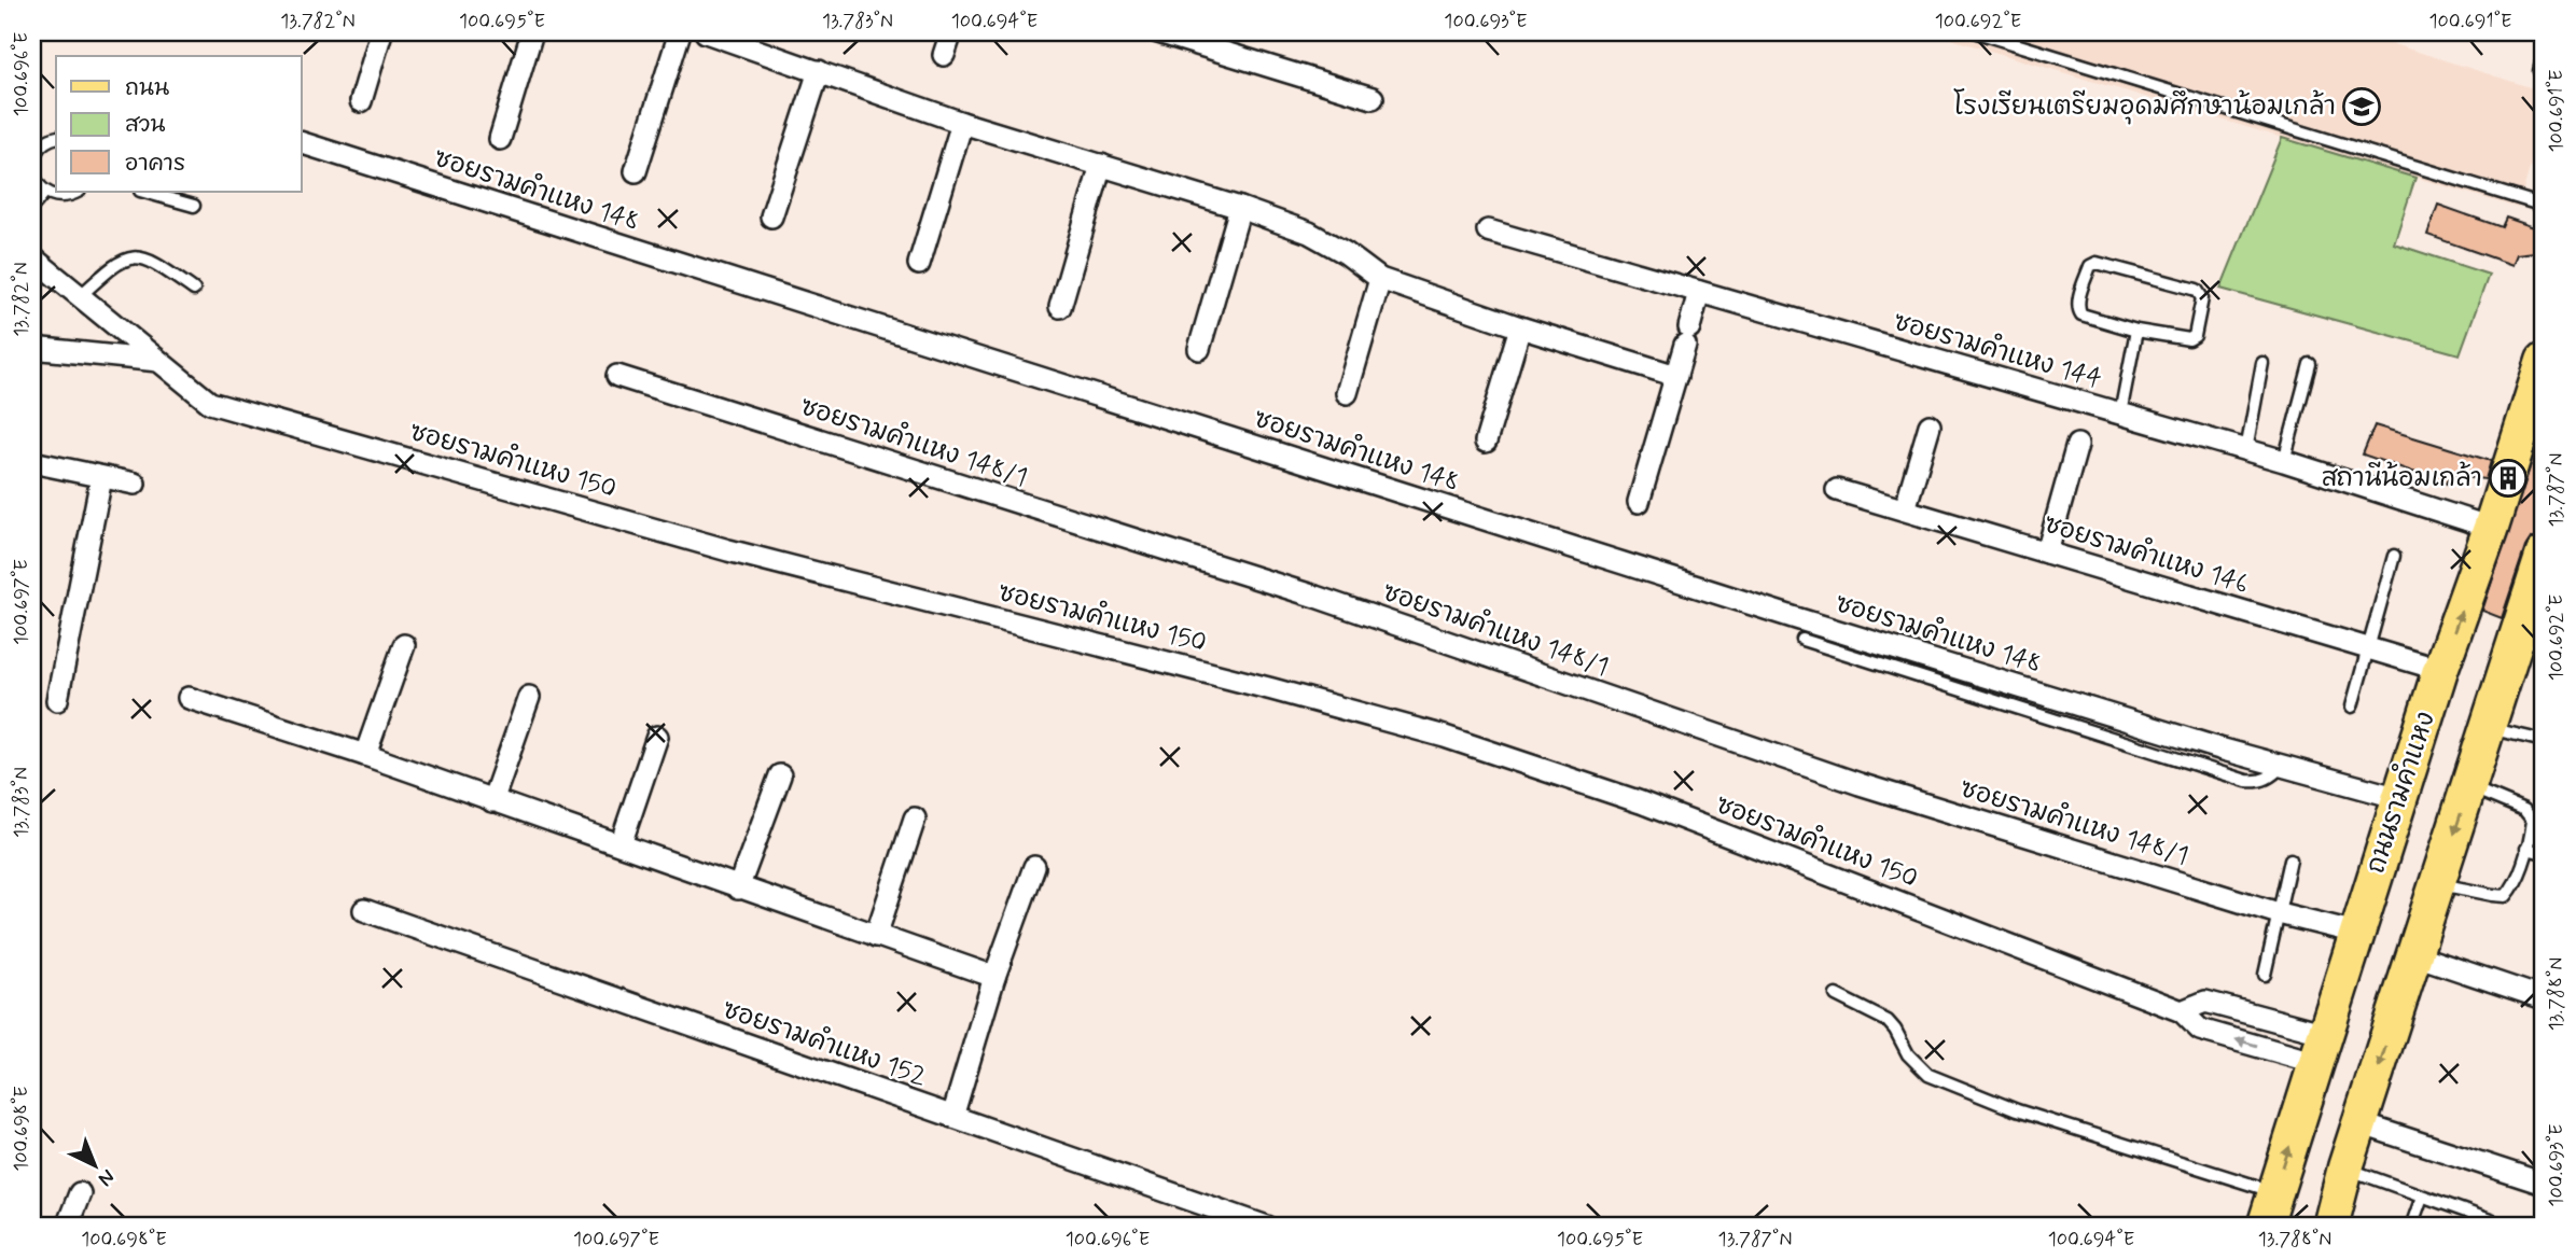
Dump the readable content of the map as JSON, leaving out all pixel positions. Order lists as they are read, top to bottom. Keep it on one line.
{"streets":{"main road":["ถนนรามคำแหง"],"street":["ซอยรามคำแหง 148","ซอยรามคำแหง 144","ซอยรามคำแหง 148/1","ซอยรามคำแหง 150","ซอยรามคำแหง 146","ซอยรามคำแหง 152"]},"crossings":[["ซอยรามคำแหง 148","ถนนรามคำแหง"],["ซอยรามคำแหง 144","ถนนรามคำแหง"],["ซอยรามคำแหง 148/1","ถนนรามคำแหง"],["ซอยรามคำแหง 150","ถนนรามคำแหง"],["ซอยรามคำแหง 146","ถนนรามคำแหง"]],"places":{"school or university":["โรงเรียนเตรียมอุดมศึกษาน้อมเกล้า"],"building":["สถานีน้อมเกล้า"]},"legend":["ถนน","สวน","อาคาร"],"north":"bottom right","coordinates":["13.782°N","100.695°E","13.783°N","100.694°E","100.693°E","100.692°E","100.691°E","100.696°E","13.787°N","100.697°E","13.788°N","100.698°E"]}
